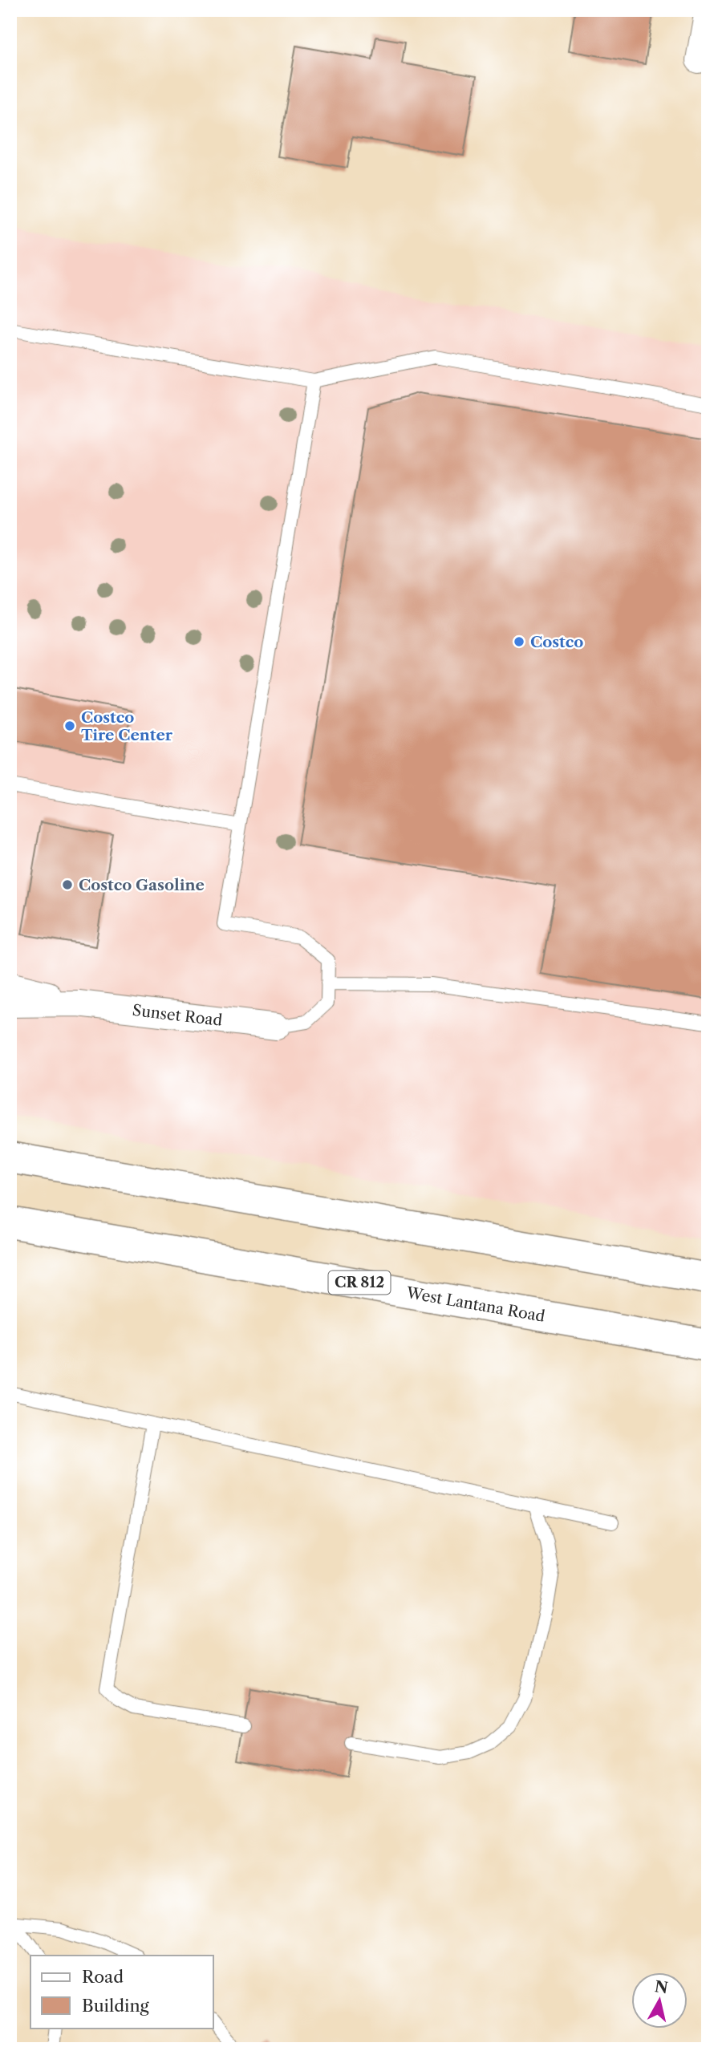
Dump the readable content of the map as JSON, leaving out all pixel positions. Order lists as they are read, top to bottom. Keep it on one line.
{"streets":{"main road":["CR 812","West Lantana Road"],"street":["Sunset Road"]},"places":["Costco","Costco Tire Center","Costco Gasoline"],"legend":["Road","Building"],"north":"top"}
